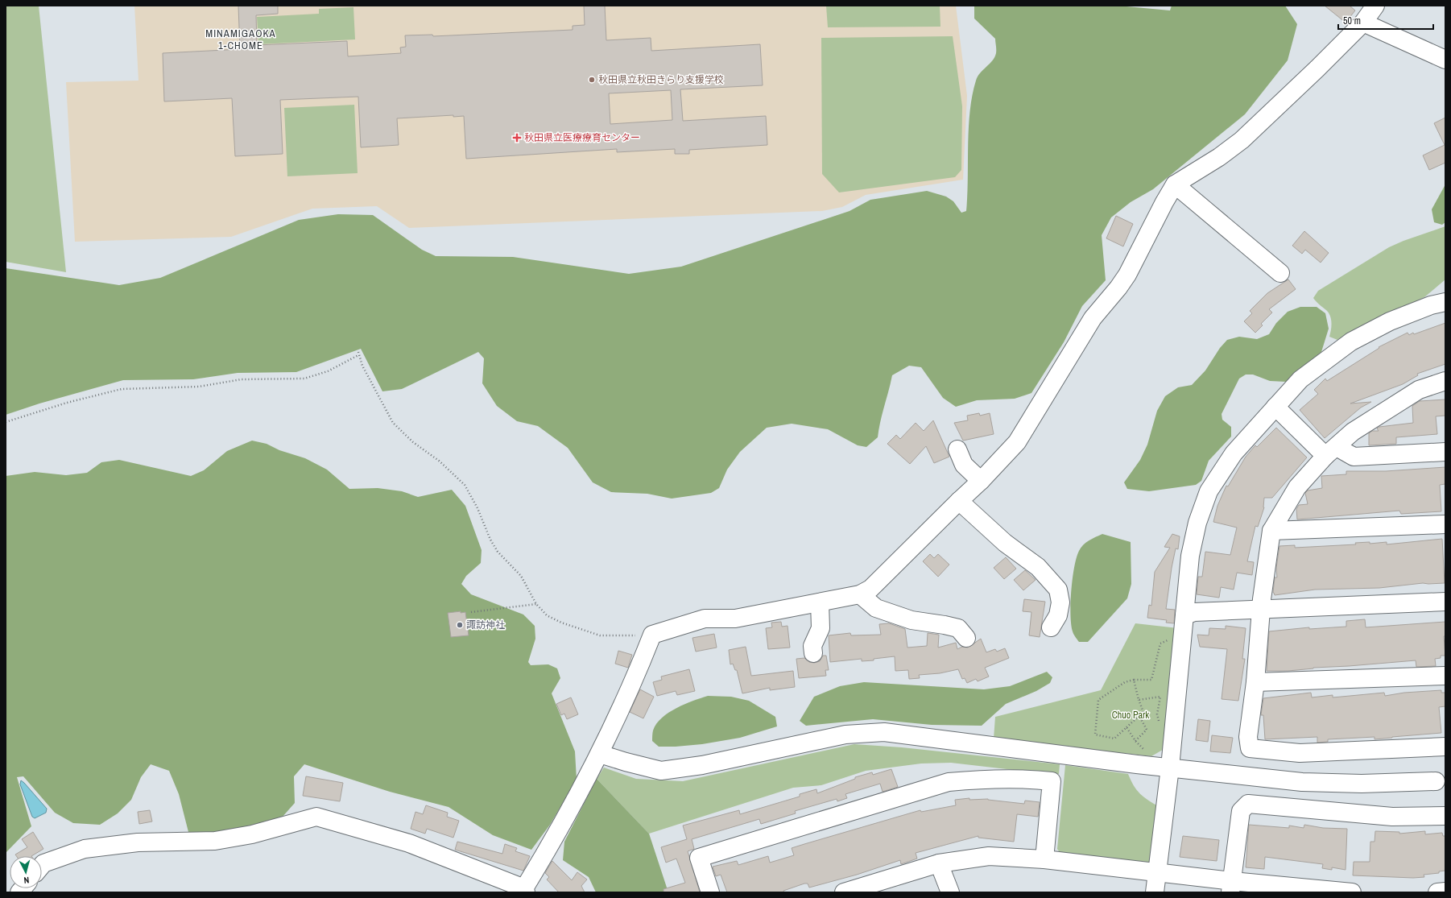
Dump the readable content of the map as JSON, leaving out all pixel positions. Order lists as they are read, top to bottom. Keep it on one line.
{"districts":["MINAMIGAOKA 1-CHOME"],"parks":["Chuo Park"],"places":{"other":["秋田県立秋田きらり支援学校","諏訪神社"],"health":["秋田県立医療療育センター"]},"scale_bar":"50 m","north":"bottom"}
